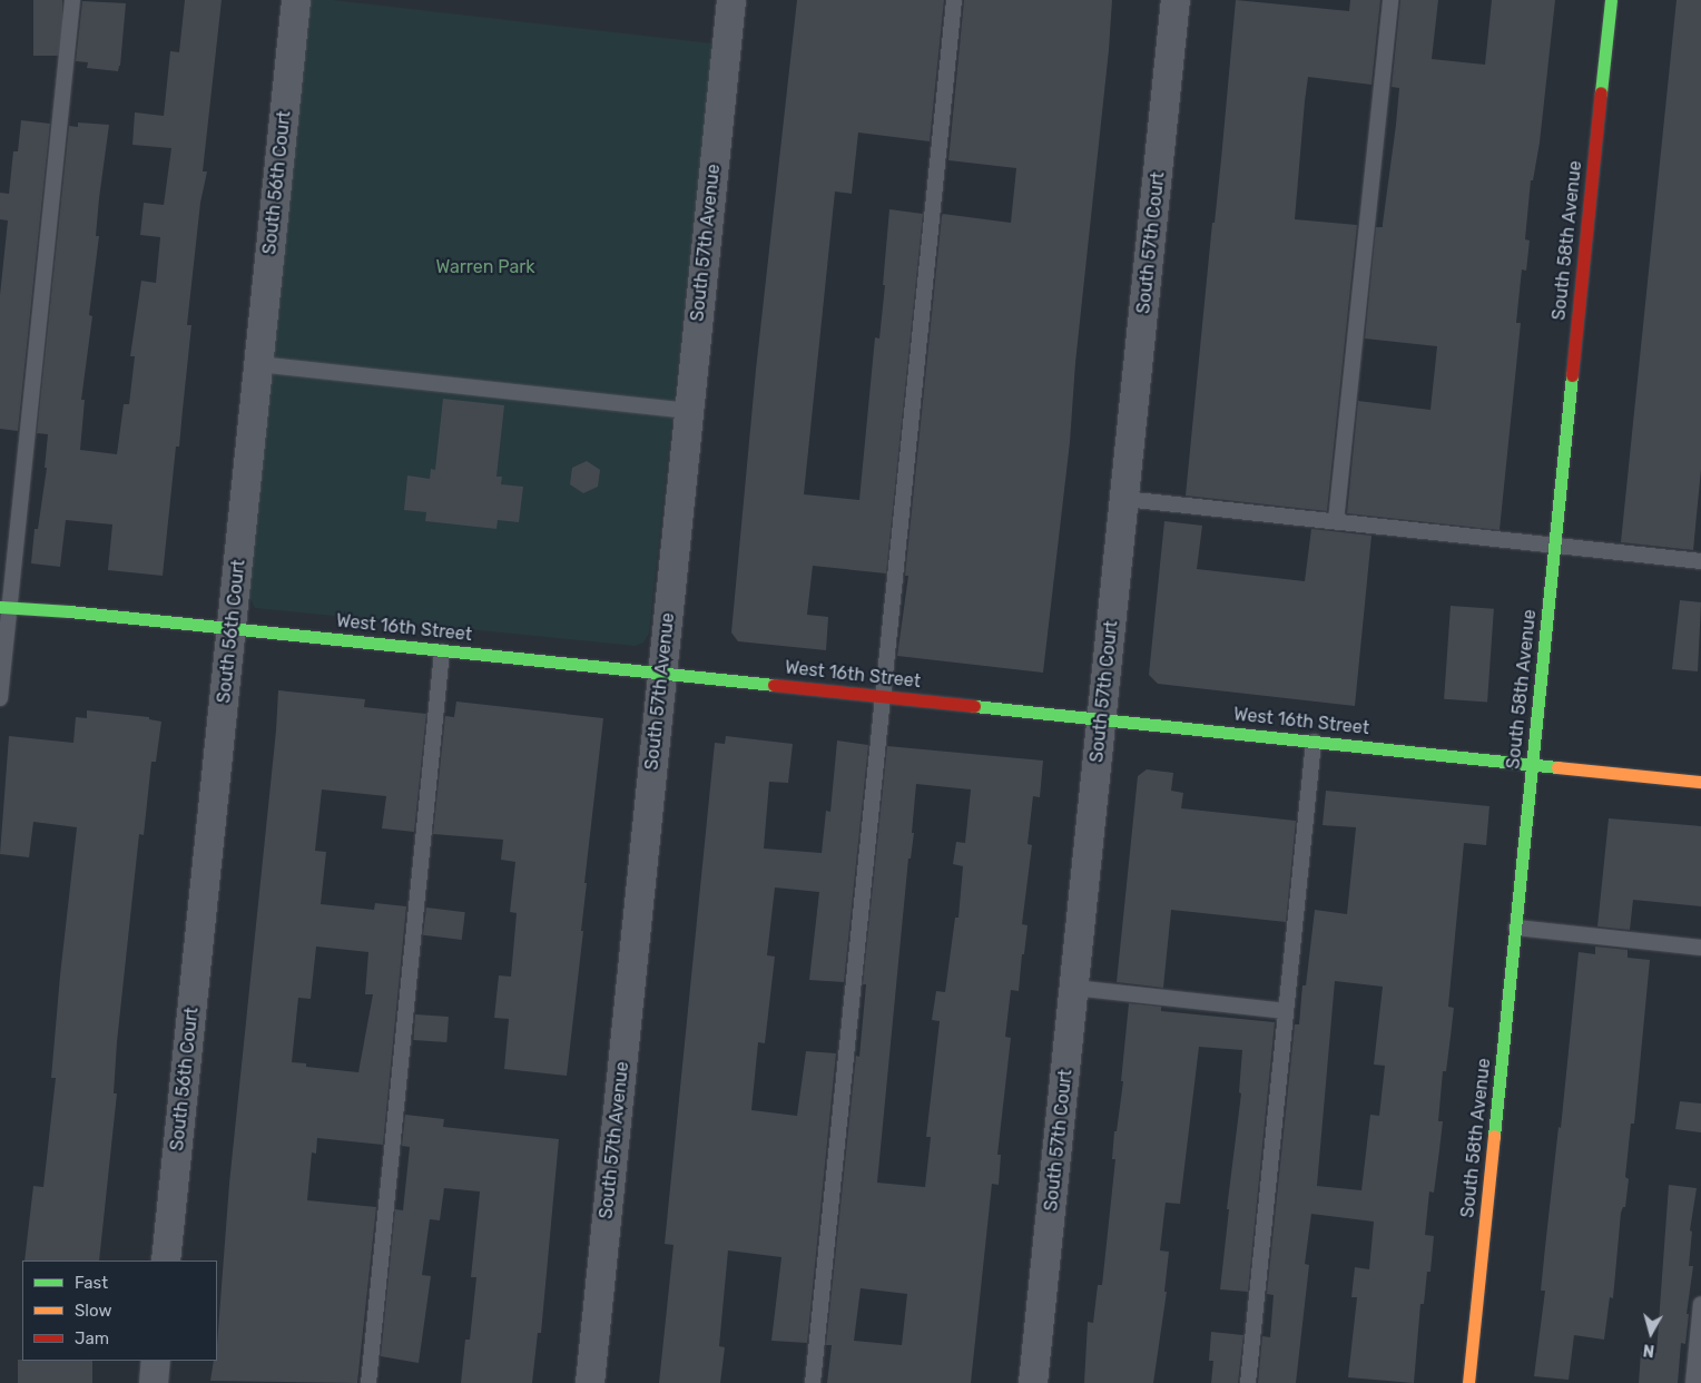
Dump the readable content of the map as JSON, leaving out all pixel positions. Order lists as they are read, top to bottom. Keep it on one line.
{"streets":{"street":["South 56th Court","South 58th Avenue","South 57th Avenue","South 57th Court","West 16th Street"]},"crossings":[["South 56th Court","West 16th Street"],["South 58th Avenue","West 16th Street"],["South 57th Avenue","West 16th Street"],["South 57th Court","West 16th Street"]],"parks":["Warren Park"],"legend":["Fast","Slow","Jam"],"north":"bottom"}
